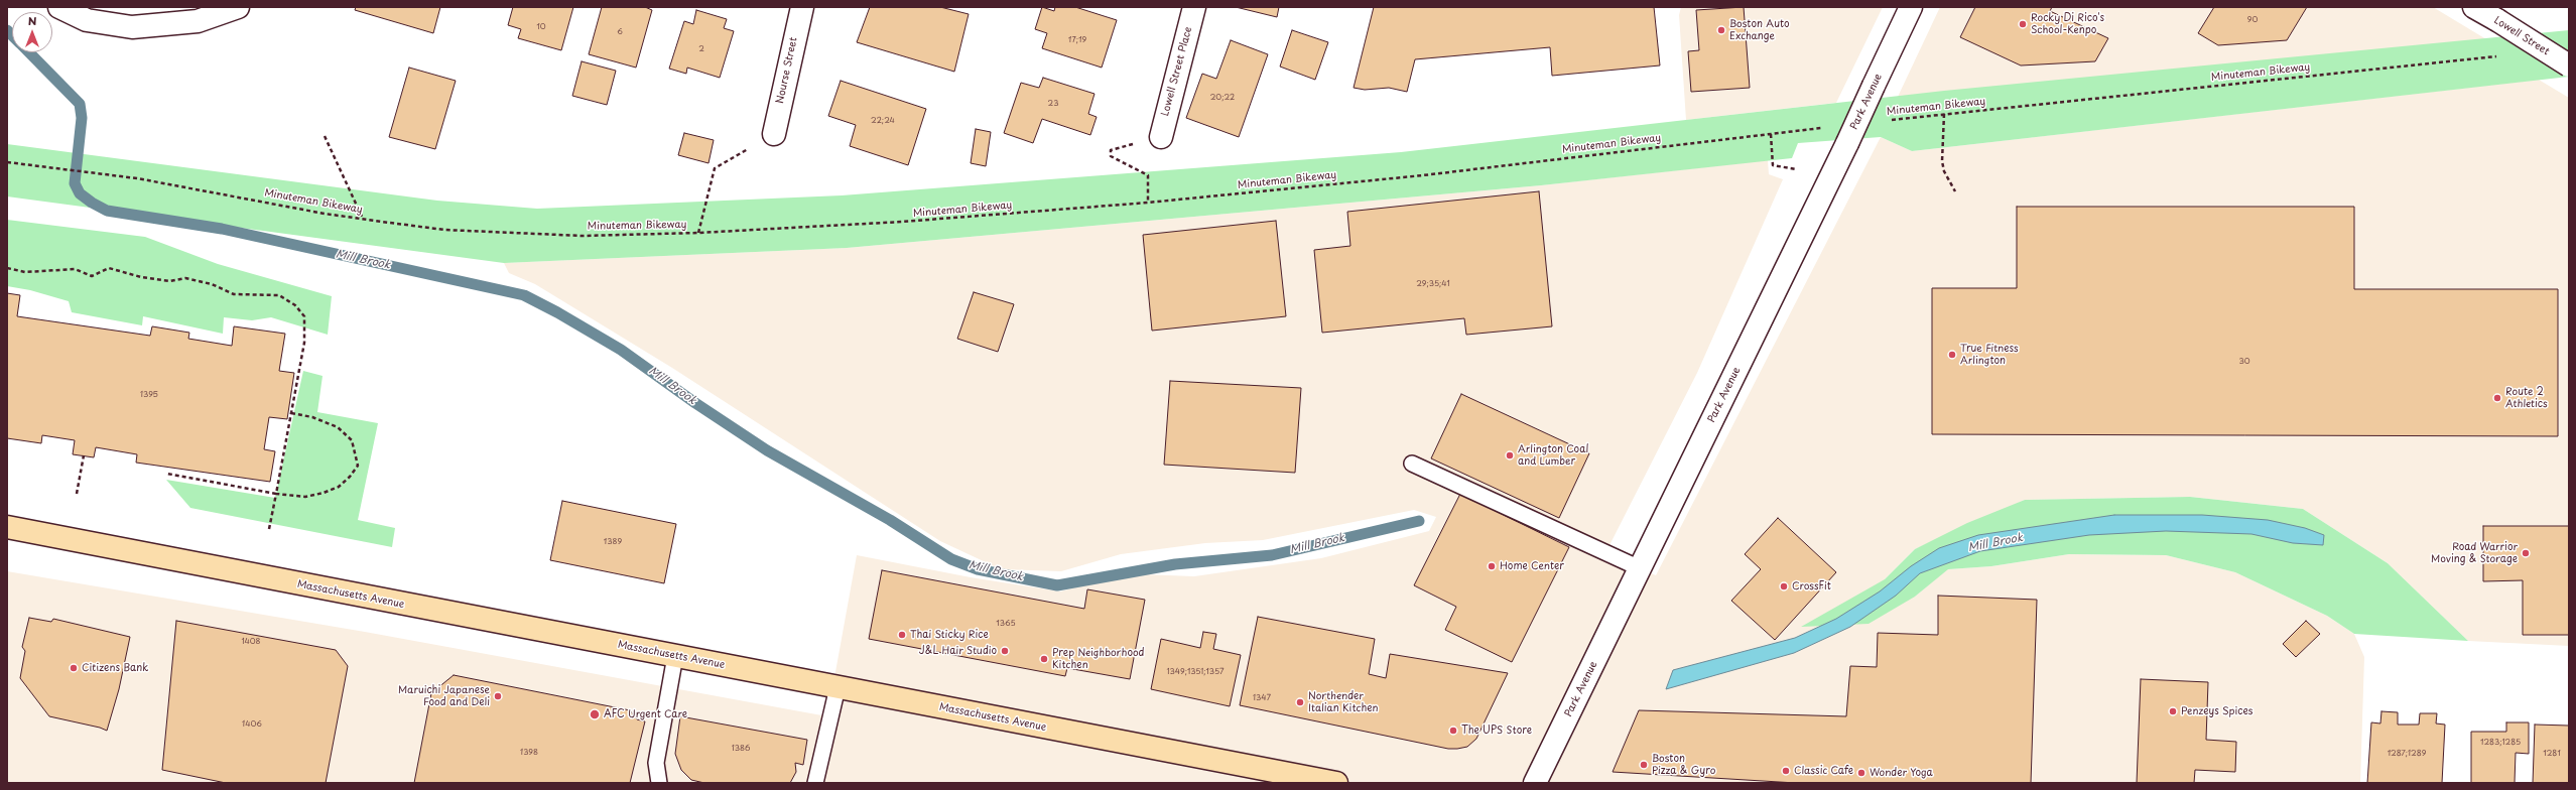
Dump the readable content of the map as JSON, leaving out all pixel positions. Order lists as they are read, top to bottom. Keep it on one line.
{"streets":{"main road":["Lowell Street","Nourse Street","Lowell Street Place","Park Avenue","Massachusetts Avenue"],"path":["Minuteman Bikeway"]},"water":["Mill Brook"],"places":["Rocky Di Rico's School-Kenpo","Boston Auto Exchange","True Fitness Arlington","Route 2 Athletics","Arlington Coal and Lumber","Road Warrior Moving & Storage","Home Center","CrossFit","Thai Sticky Rice","J&L Hair Studio","Prep Neighborhood Kitchen","Citizens Bank","Maruichi Japanese Food and Deli","Northender Italian Kitchen","Penzeys Spices","AFC Urgent Care","The UPS Store","Boston Pizza & Gyro","Classic Cafe","Wonder Yoga"],"house_numbers":["90","10","6","17;19","2","20;22","23","22;24","29;35;41","30","1395","1389","1365","1408","1349;1351;1357","1347","1406","1283;1285","1386","1398","1287;1289","1281"],"north":"top"}
